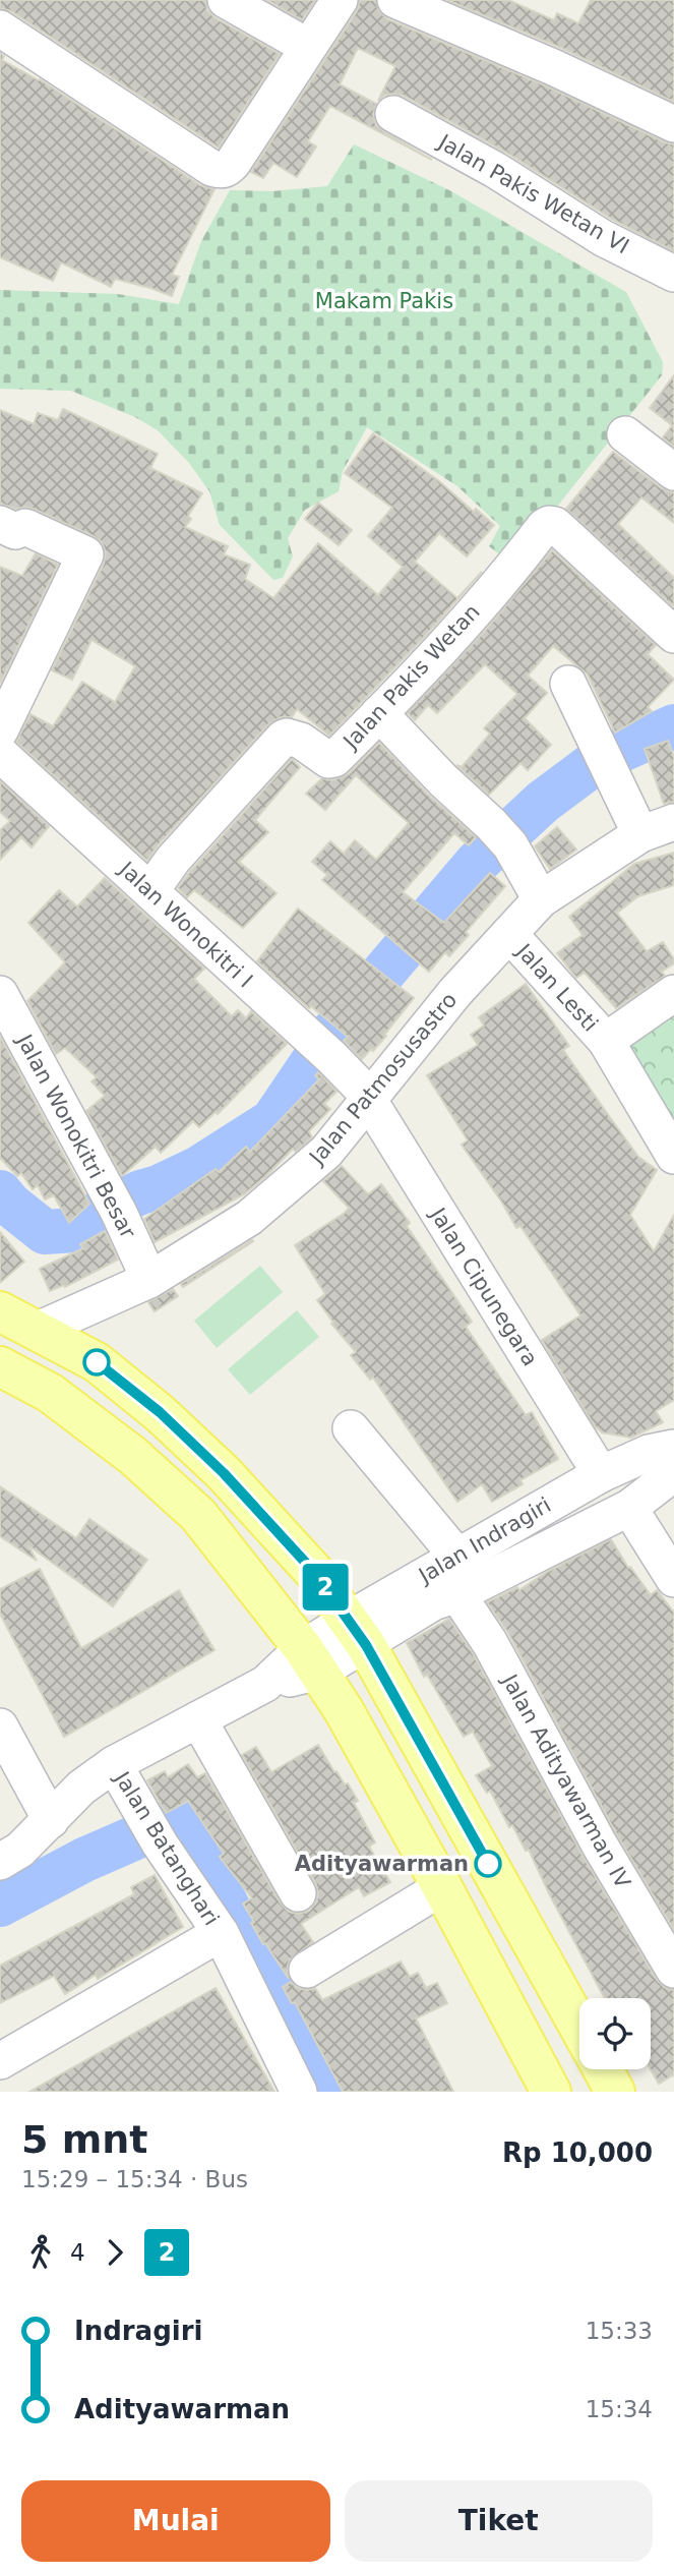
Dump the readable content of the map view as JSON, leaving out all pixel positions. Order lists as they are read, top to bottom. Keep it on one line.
{"streets":{"street":["Jalan Pakis Wetan VI","Jalan Pakis Wetan","Jalan Wonokitri I","Jalan Lesti","Jalan Patmosusastro","Jalan Wonokitri Besar","Jalan Cipunegara","Jalan Indragiri","Jalan Adityawarman IV","Jalan Batanghari"]},"crossings":[["Jalan Pakis Wetan","Jalan Wonokitri I"],["Jalan Wonokitri I","Jalan Patmosusastro"],["Jalan Wonokitri I","Jalan Cipunegara"],["Jalan Lesti","Jalan Patmosusastro"],["Jalan Patmosusastro","Jalan Wonokitri Besar"],["Jalan Patmosusastro","Jalan Cipunegara"],["Jalan Cipunegara","Jalan Indragiri"],["Jalan Indragiri","Jalan Adityawarman IV"],["Jalan Indragiri","Jalan Batanghari"]],"parks":["Makam Pakis"],"places":["Adityawarman"],"lines":["bus line 2"],"page":{"on_map":"2","heading":["5 mnt","15:29 – 15:34 · Bus","Rp 10,000"],"legs":["4","2"],"list":[{"name":"Indragiri","value":"15:33"},{"name":"Adityawarman","value":"15:34"}],"buttons":["Mulai","Tiket"]}}
